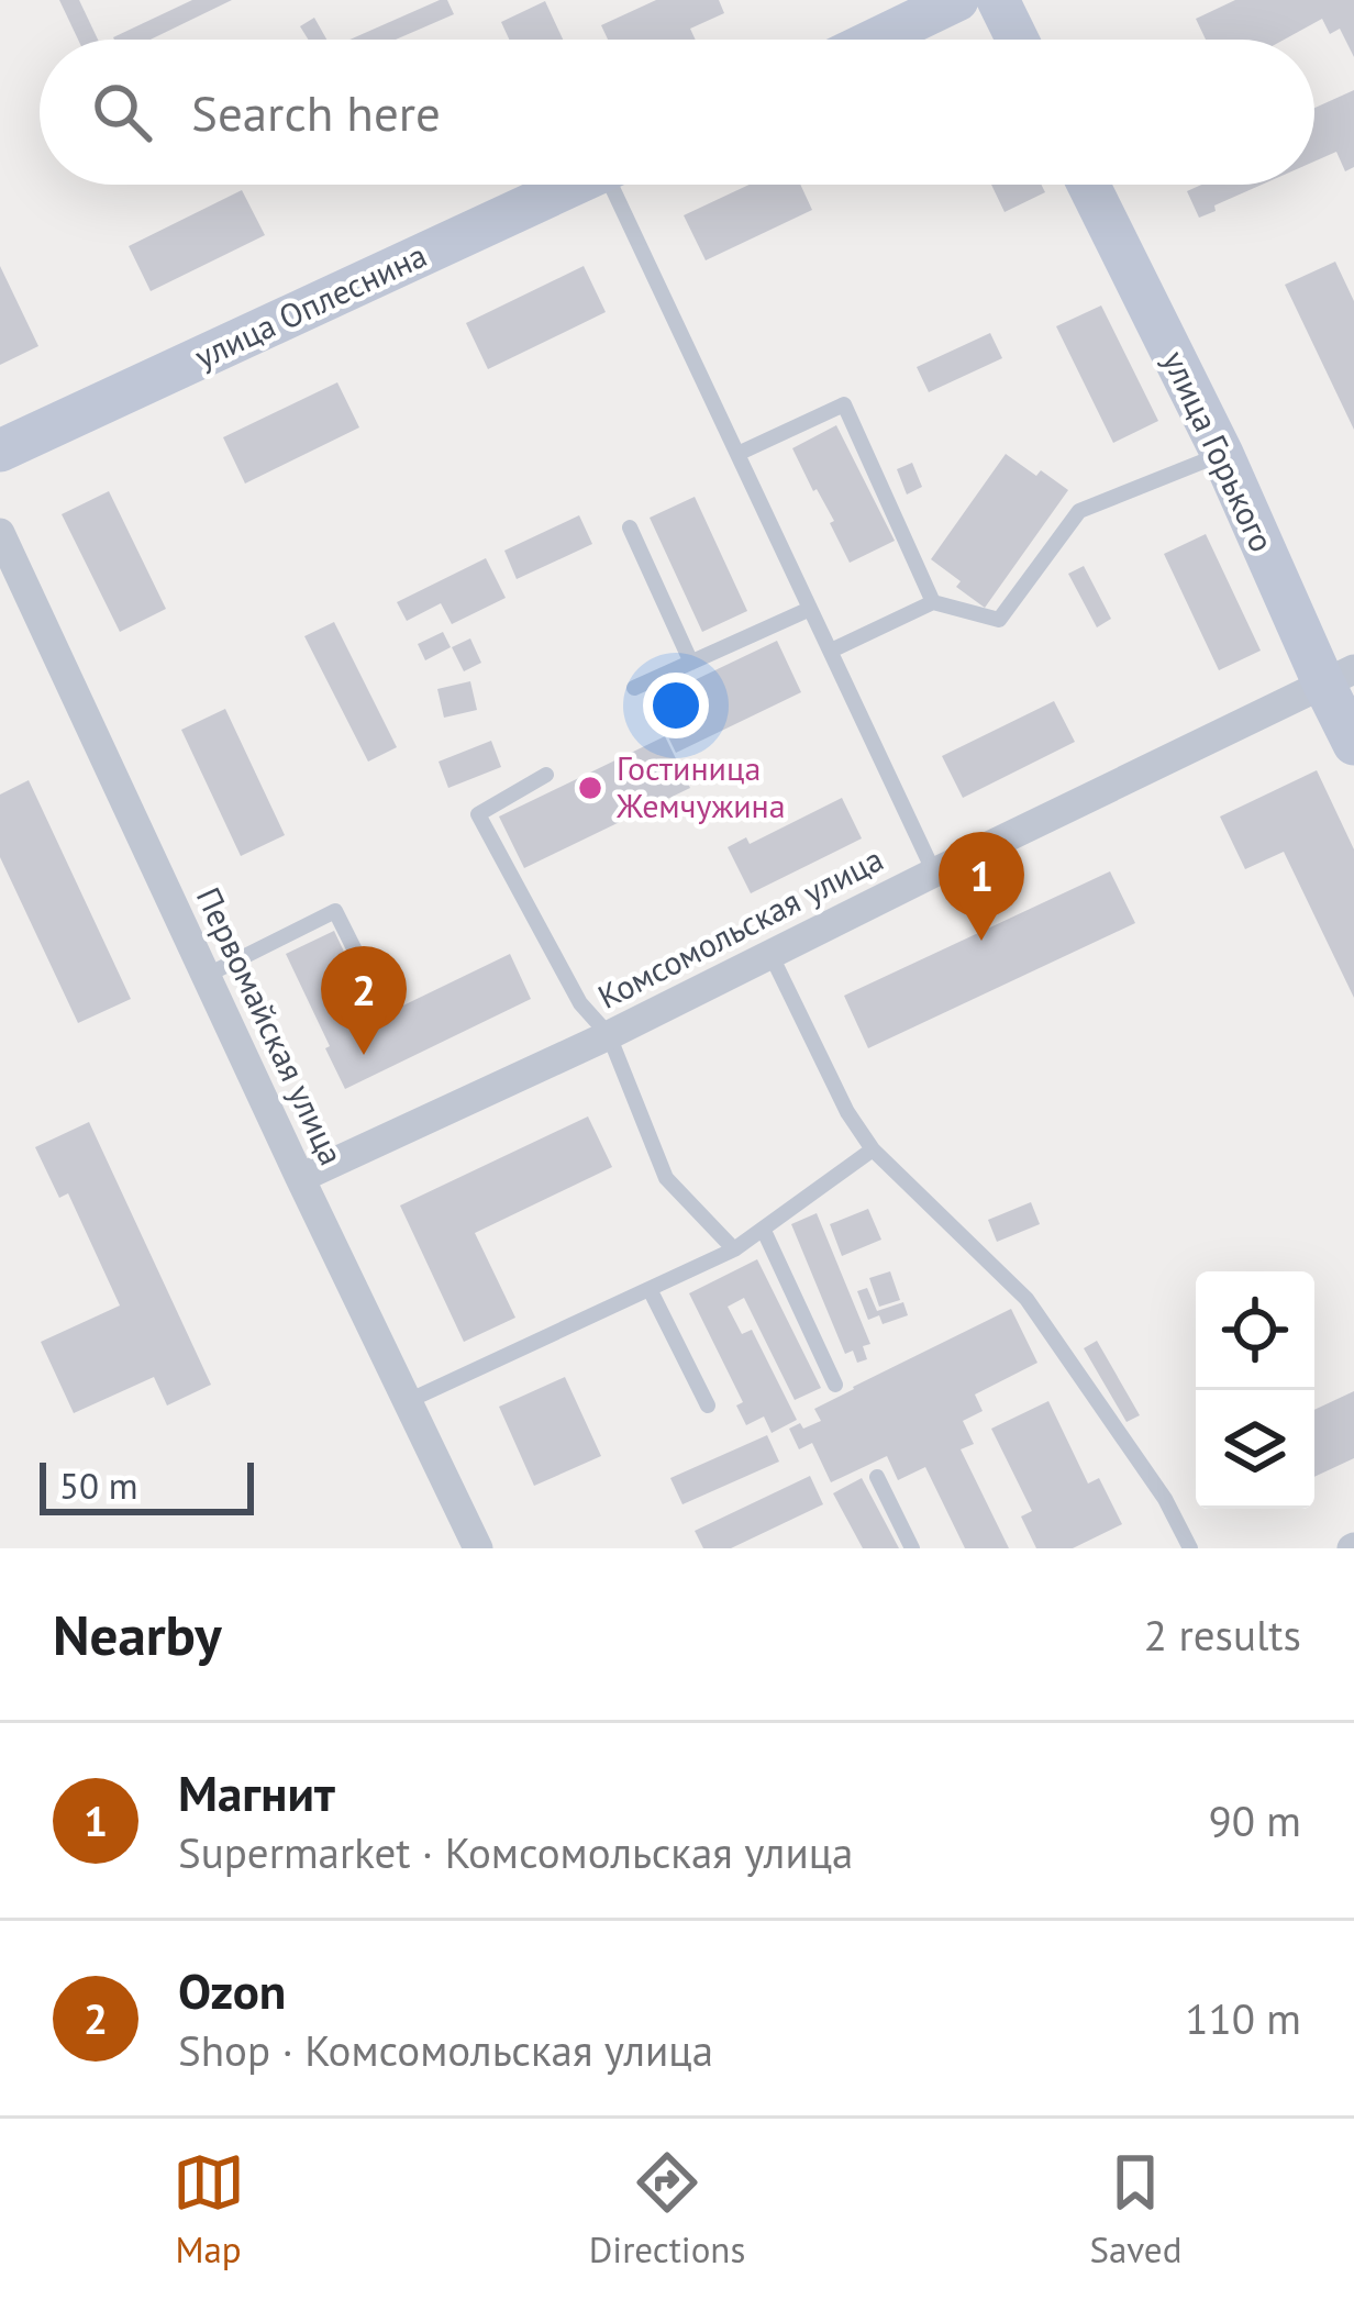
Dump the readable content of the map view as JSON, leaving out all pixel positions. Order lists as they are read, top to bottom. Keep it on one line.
{"streets":{"main road":["улица Оплеснина","улица Горького"],"street":["Комсомольская улица","Первомайская улица"]},"crossings":[["улица Горького","Комсомольская улица"],["Комсомольская улица","Первомайская улица"]],"places":["Гостиница Жемчужина"],"scale_bar":"50 m","page":{"search":"Search here","pins":["1","2"],"scale":"50 m","heading":["Nearby","2 results"],"list":[{"mark":"1","name":"Магнит","note":"Supermarket · Комсомольская улица","value":"90 m"},{"mark":"2","name":"Ozon","note":"Shop · Комсомольская улица","value":"110 m"}],"nav":["Map","Directions","Saved"]}}
